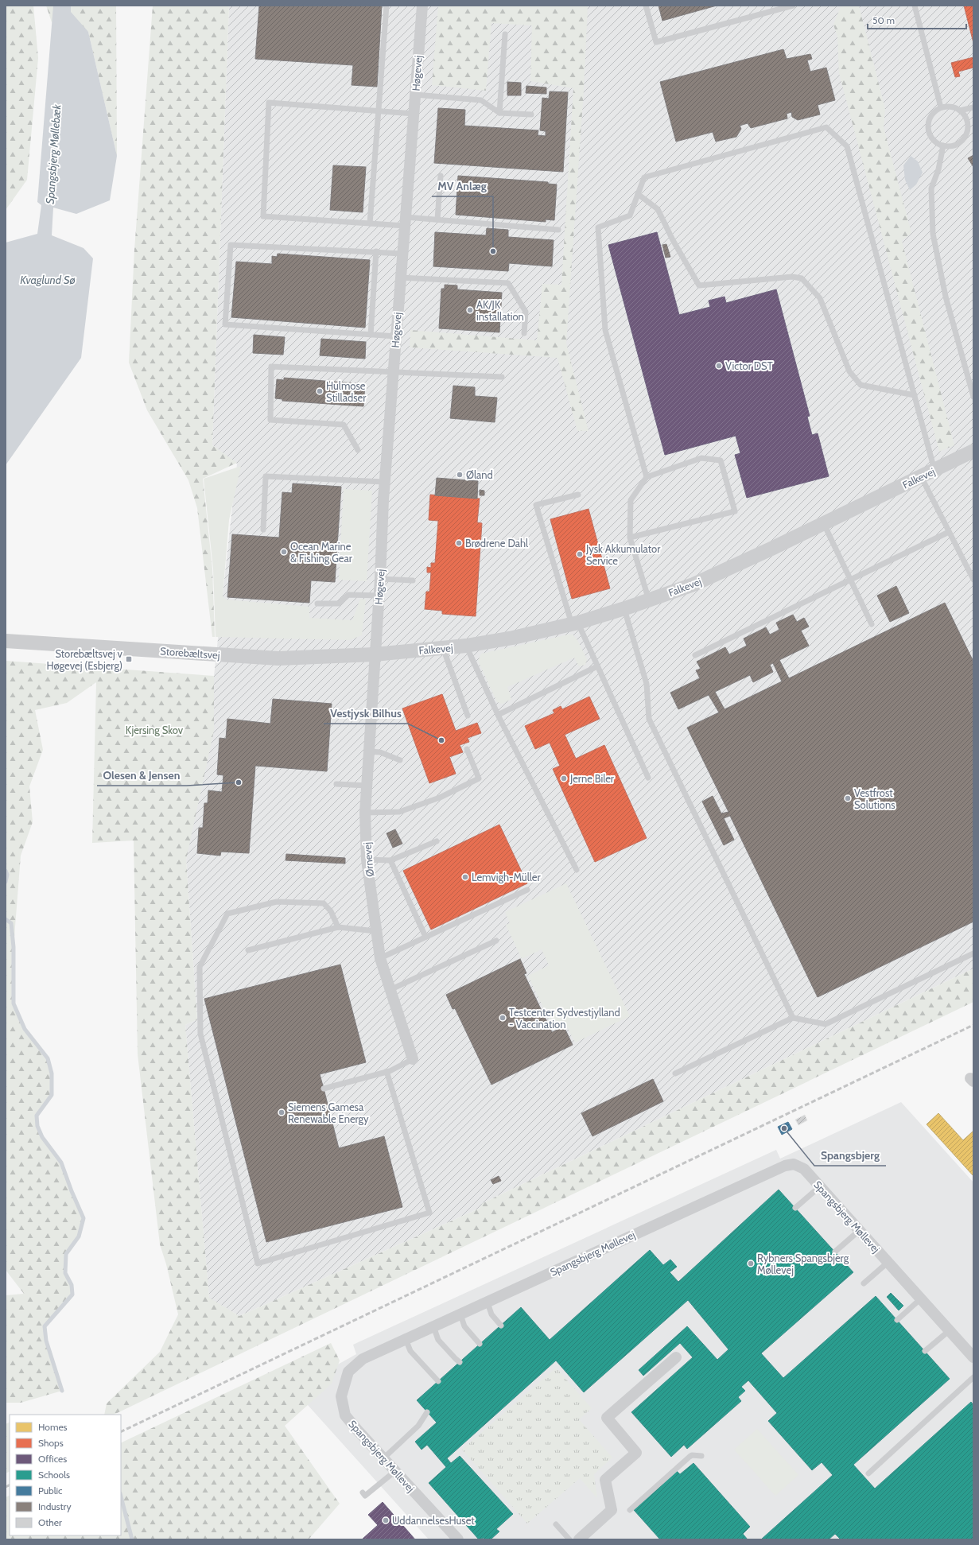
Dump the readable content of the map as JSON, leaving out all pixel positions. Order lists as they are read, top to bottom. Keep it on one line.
{"streets":{"street":["Høgevej","Falkevej","Storebæltsvej","Ørnevej","Spangsbjerg Møllevej"]},"crossings":[["Høgevej","Falkevej"],["Høgevej","Storebæltsvej"],["Høgevej","Ørnevej"],["Falkevej","Storebæltsvej"],["Falkevej","Ørnevej"],["Storebæltsvej","Ørnevej"]],"water":["Spangsbjerg Møllebæk","Kvaglund Sø"],"parks":["Kjersing Skov"],"places":{"other":["MV Anlæg","AK/JK installation","Victor DST","Hulmose Stilladser","Øland","Brødrene Dahl","Ocean Marine & Fishing Gear","Jysk Akkumulator Service","Vestjysk Bilhus","Jerne Biler","Olesen & Jensen","Vestfrost Solutions","Lemvigh-Müller","Testcenter Sydvestjylland - Vaccination","Siemens Gamesa Renewable Energy","Spangsbjerg","Rybners Spangsbjerg Møllevej","UddannelsesHuset"],"transit":["Storebæltsvej v Høgevej (Esbjerg)"]},"legend":["Homes","Shops","Offices","Schools","Public","Industry","Other"],"scale_bar":"50 m"}
